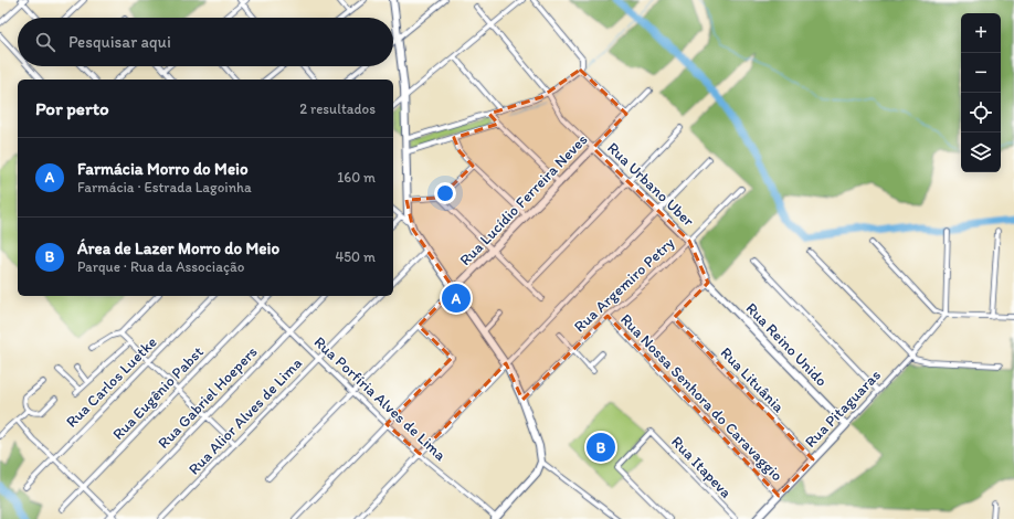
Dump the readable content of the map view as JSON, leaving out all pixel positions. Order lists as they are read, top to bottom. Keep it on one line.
{"streets":{"street":["Rua Urbano Uber","Rua Lucídio Ferreira Neves","Rua Argemiro Petry","Rua Reino Unido","Rua Lituânia","Rua Carlos Luetke","Rua Eugênio Pabst","Rua Gabriel Hoepers","Rua Nossa Senhora do Caravaggio","Rua Porfíria Alves de Lima","Rua Pitaguaras","Rua Alior Alves de Lima","Rua Itapeva"]},"crossings":[["Rua Urbano Uber","Rua Lucídio Ferreira Neves"],["Rua Urbano Uber","Rua Argemiro Petry"],["Rua Urbano Uber","Rua Reino Unido"],["Rua Lucídio Ferreira Neves","Rua Porfíria Alves de Lima"],["Rua Argemiro Petry","Rua Nossa Senhora do Caravaggio"],["Rua Reino Unido","Rua Pitaguaras"],["Rua Lituânia","Rua Pitaguaras"],["Rua Eugênio Pabst","Rua Porfíria Alves de Lima"],["Rua Gabriel Hoepers","Rua Porfíria Alves de Lima"],["Rua Nossa Senhora do Caravaggio","Rua Pitaguaras"],["Rua Porfíria Alves de Lima","Rua Alior Alves de Lima"]],"page":{"map_buttons":["+","−"],"search":"Pesquisar aqui","heading":["Por perto","2 resultados"],"list":[{"mark":"A","name":"Farmácia Morro do Meio","note":"Farmácia · Estrada Lagoinha","value":"160 m"},{"mark":"B","name":"Área de Lazer Morro do Meio","note":"Parque · Rua da Associação","value":"450 m"}],"pins":["A","B"]}}
